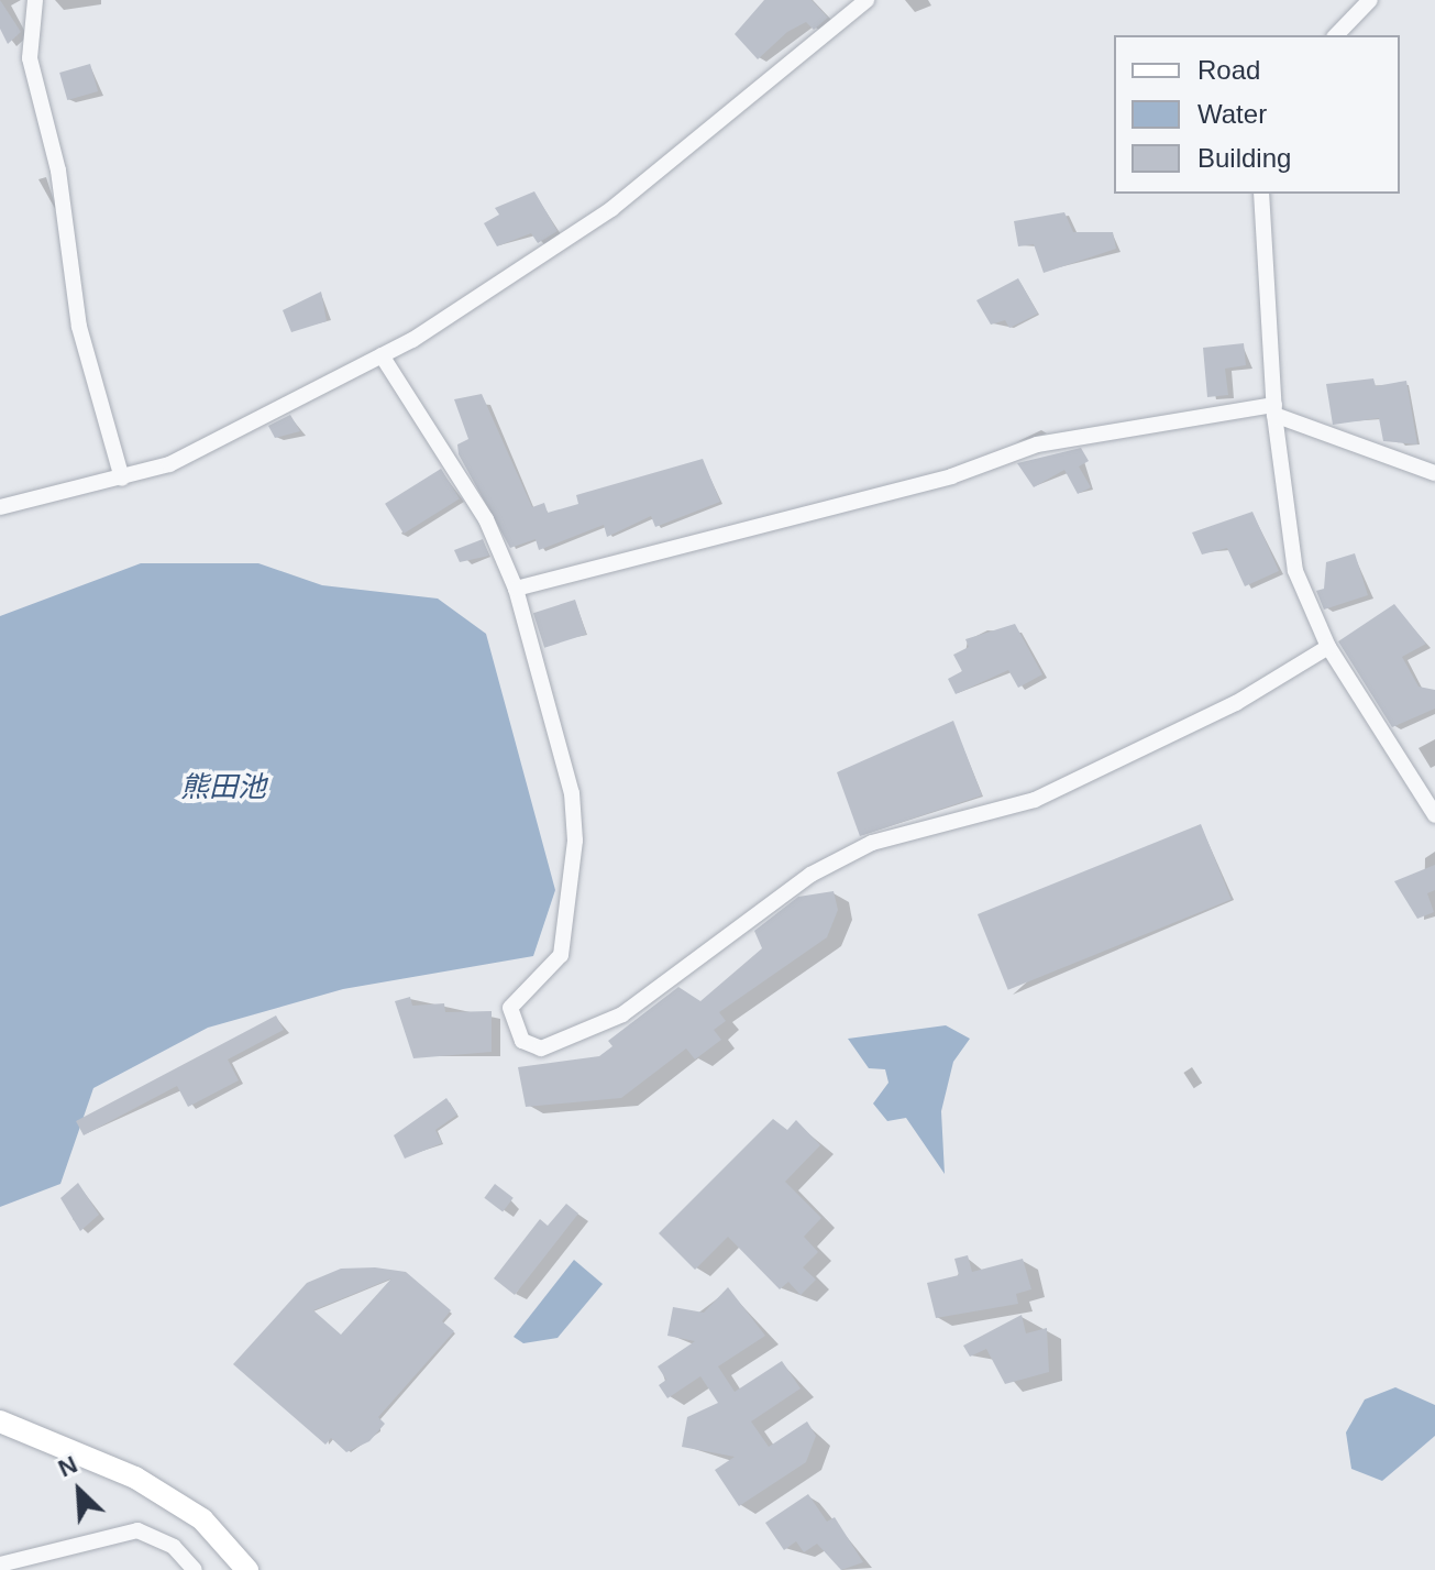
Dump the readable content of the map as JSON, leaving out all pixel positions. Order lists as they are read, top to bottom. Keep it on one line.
{"water":["熊田池"],"legend":["Road","Water","Building"],"north":"top left"}
